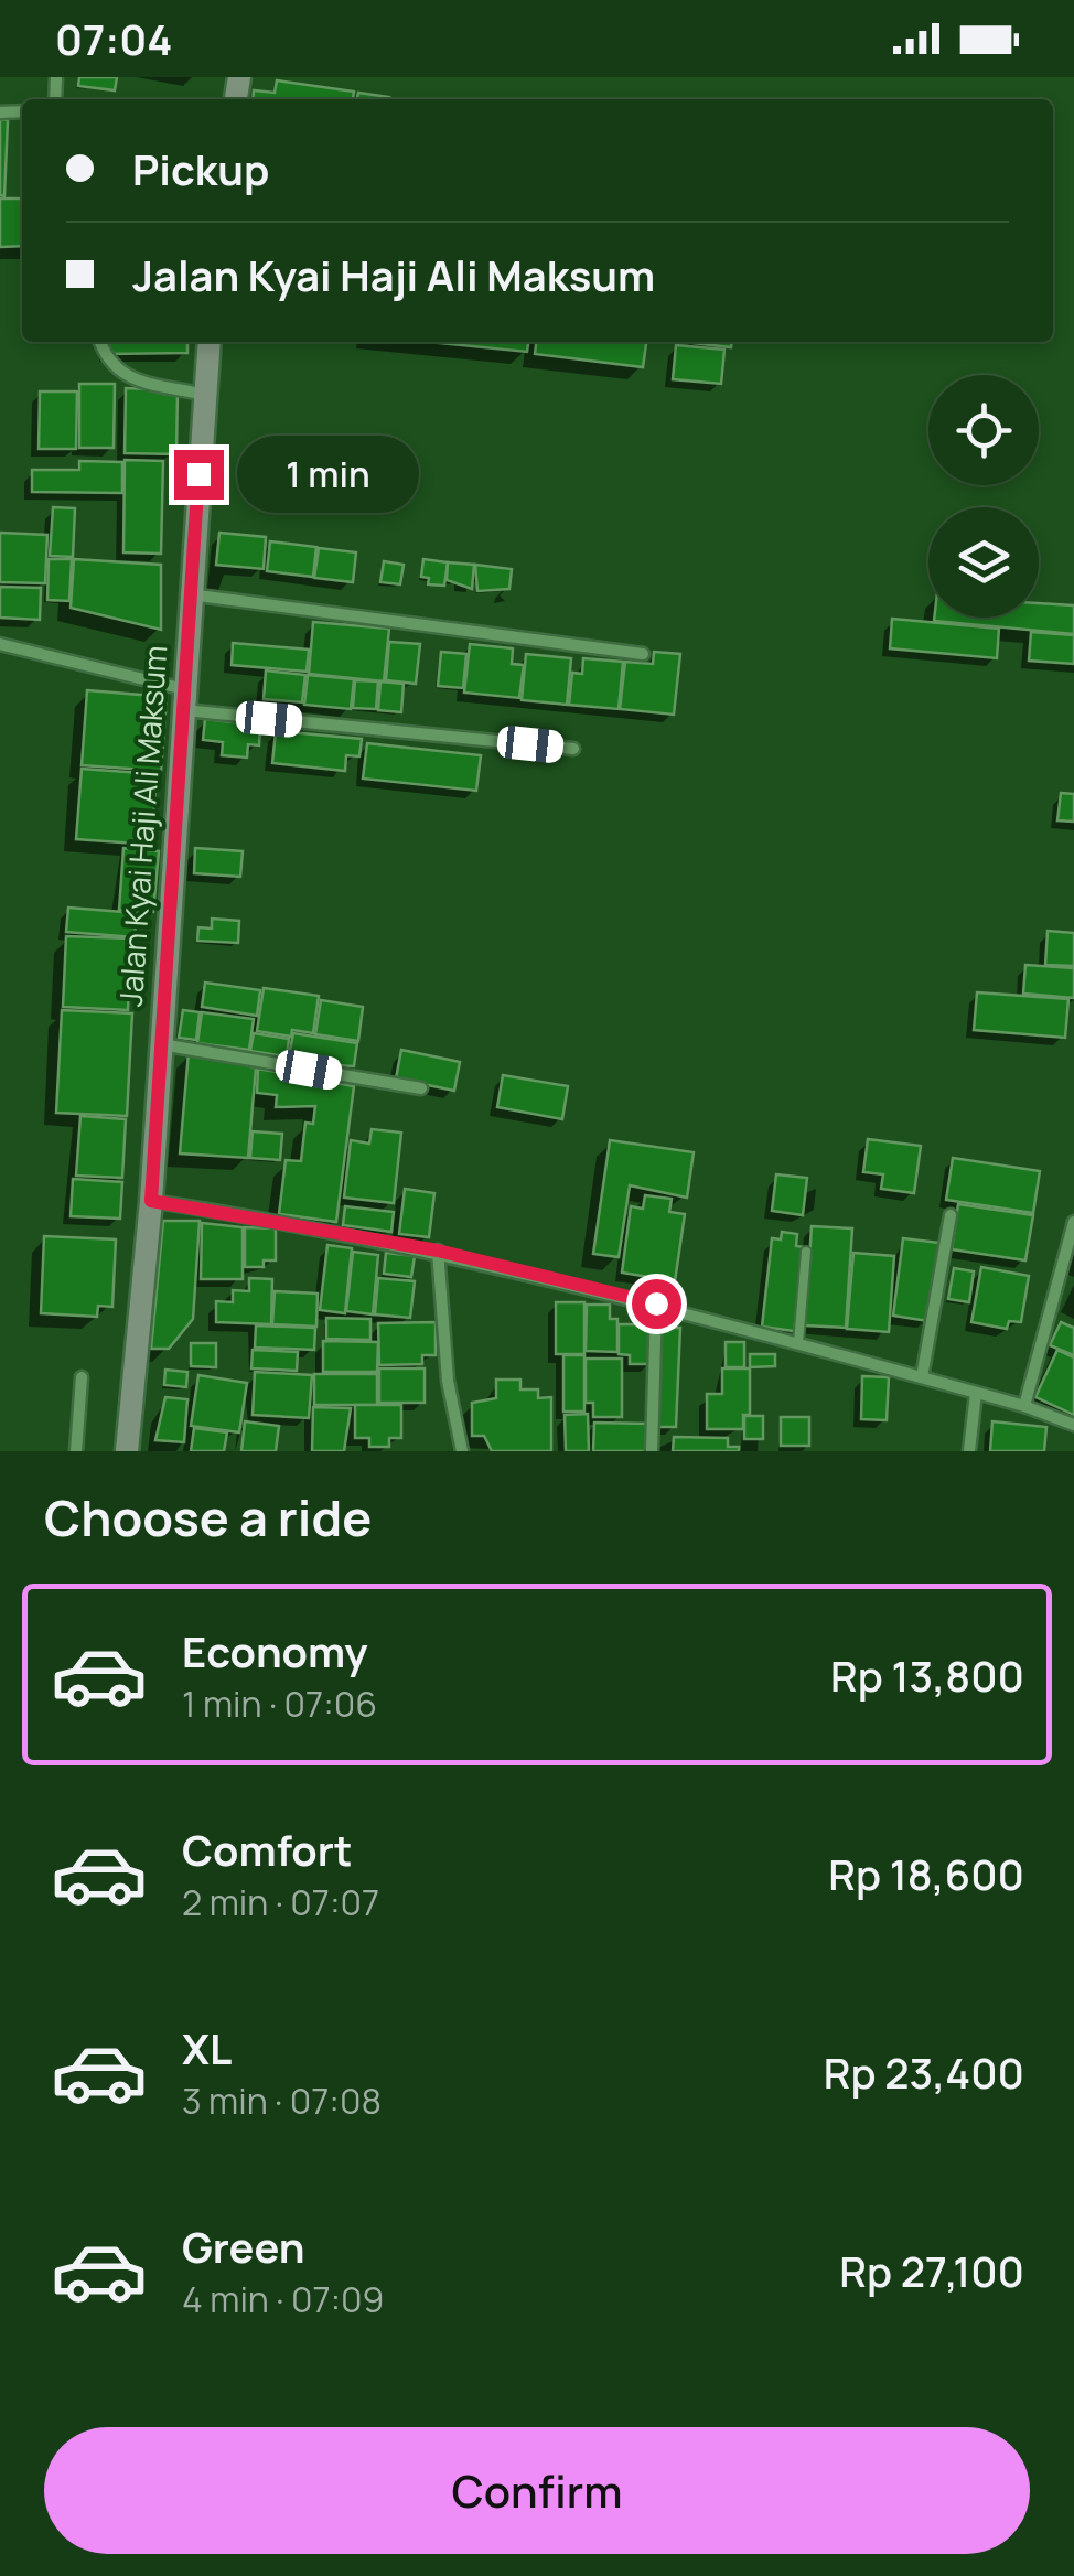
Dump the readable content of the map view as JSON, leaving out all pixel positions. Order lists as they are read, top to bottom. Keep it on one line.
{"streets":{"street":["Jalan Kyai Haji Ali Maksum"]},"page":{"status":"07:04","banner":["Pickup","Jalan Kyai Haji Ali Maksum"],"bubble":"1 min","heading":"Choose a ride","list":[{"name":"Economy","note":"1 min · 07:06","value":"Rp 13,800"},{"name":"Comfort","note":"2 min · 07:07","value":"Rp 18,600"},{"name":"XL","note":"3 min · 07:08","value":"Rp 23,400"},{"name":"Green","note":"4 min · 07:09","value":"Rp 27,100"}],"buttons":"Confirm"}}
